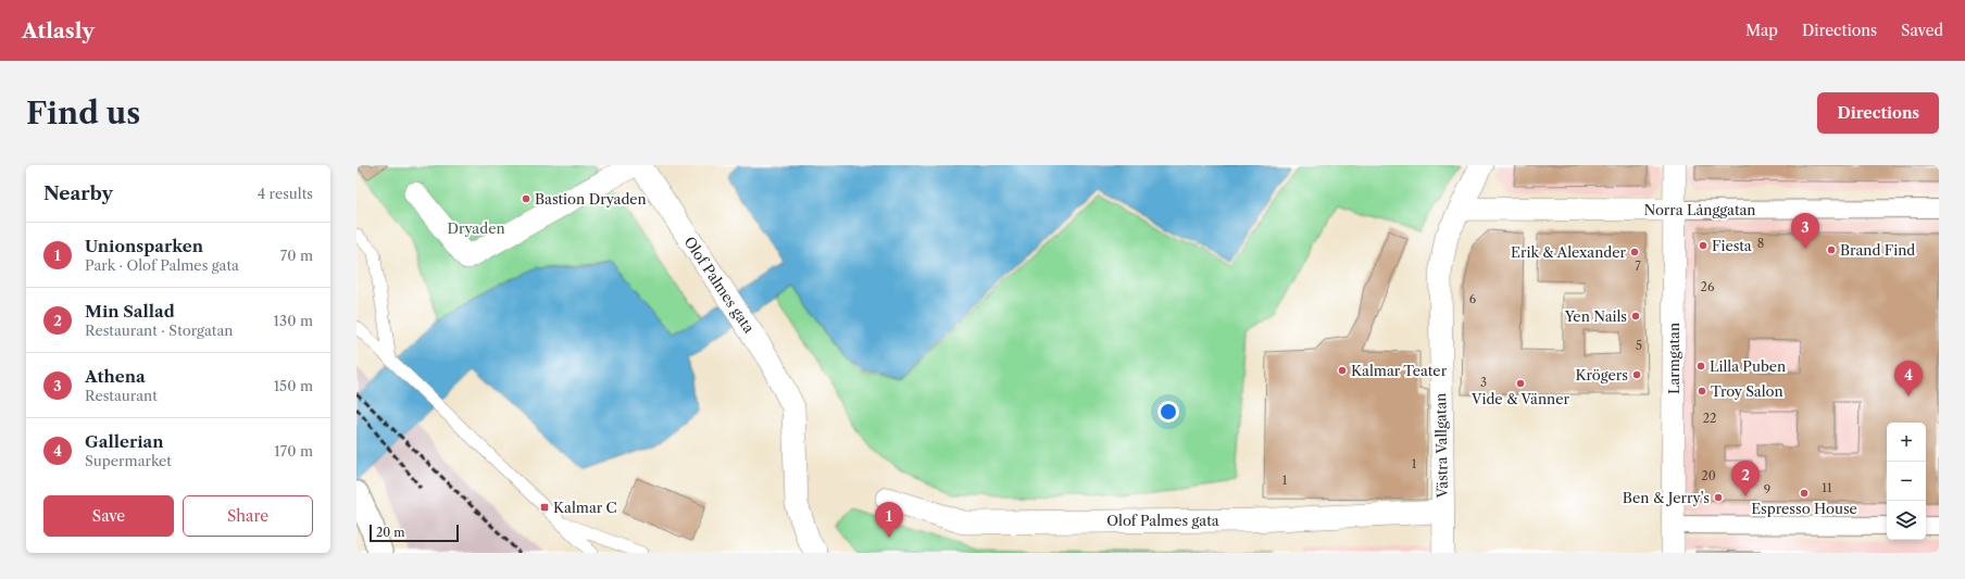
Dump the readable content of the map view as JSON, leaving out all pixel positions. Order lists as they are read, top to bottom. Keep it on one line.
{"streets":{"street":["Norra Långgatan","Olof Palmes gata","Larmgatan","Västra Vallgatan"]},"crossings":[["Norra Långgatan","Larmgatan"],["Norra Långgatan","Västra Vallgatan"],["Olof Palmes gata","Västra Vallgatan"]],"parks":["Dryaden"],"places":{"other":["Bastion Dryaden","Fiesta","Brand Find","Erik & Alexander","Yen Nails","Lilla Puben","Kalmar Teater","Krögers","Vide & Vänner","Troy Salon","Espresso House","Ben & Jerry's"],"transit":["Kalmar C"]},"house_numbers":["8","7","26","6","5","3","22","1","20","1","11","9"],"scale_bar":"20 m","page":{"header":"Atlasly","nav":["Map","Directions","Saved"],"buttons":["Directions",["Save","Share"]],"title":"Find us","heading":["Nearby","4 results"],"pins":["3","4","2","1"],"list":[{"mark":"1","name":"Unionsparken","note":"Park · Olof Palmes gata","value":"70 m"},{"mark":"2","name":"Min Sallad","note":"Restaurant · Storgatan","value":"130 m"},{"mark":"3","name":"Athena","note":"Restaurant","value":"150 m"},{"mark":"4","name":"Gallerian","note":"Supermarket","value":"170 m"}],"map_buttons":["+","−"],"scale":"20 m"}}
